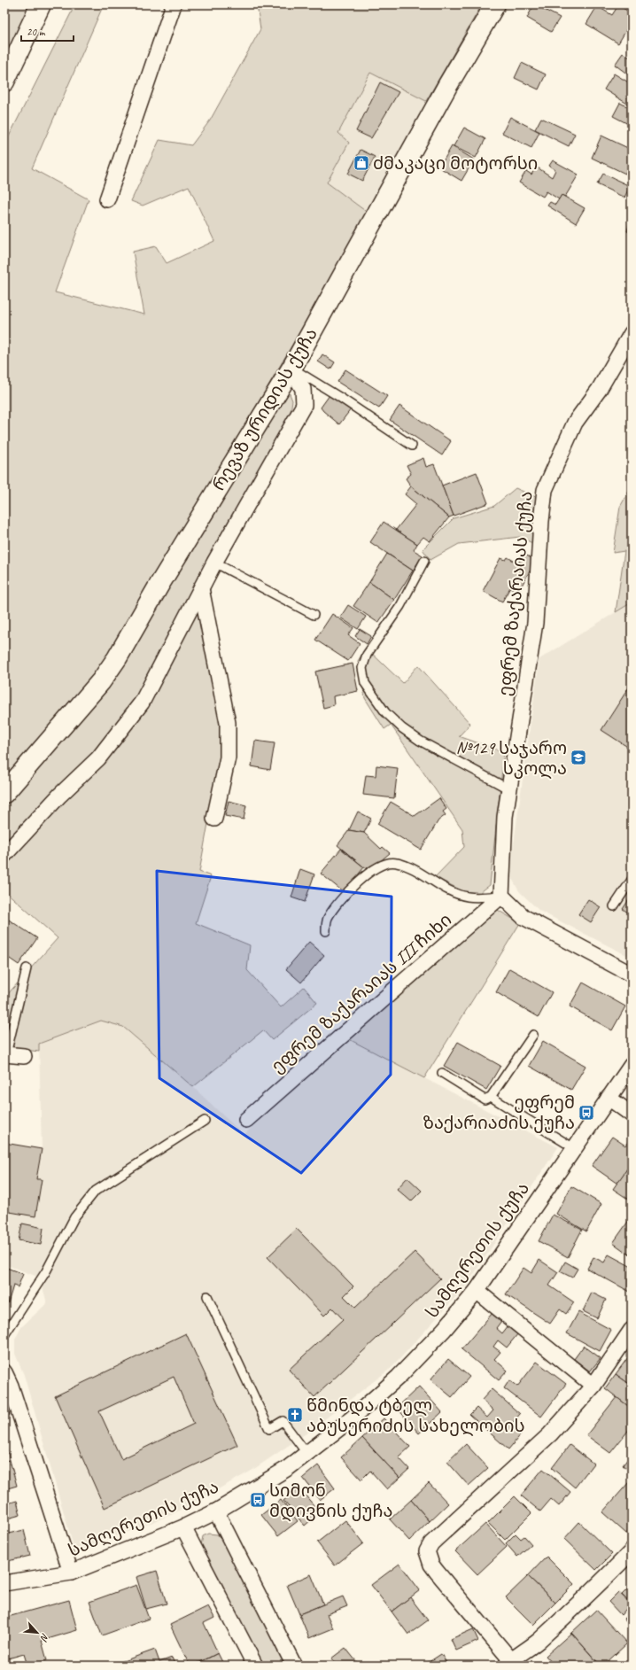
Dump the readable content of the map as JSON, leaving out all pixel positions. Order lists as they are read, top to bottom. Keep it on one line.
{"streets":{"street":["რევაზ ურიდიას ქუჩა","ეფრემ ზაქარაიას ქუჩა","ეფრემ ზაქარაიას III ჩიხი","სამღერეთის ქუჩა"]},"crossings":[["ეფრემ ზაქარაიას ქუჩა","ეფრემ ზაქარაიას III ჩიხი"]],"places":{"shop":["ძმაკაცი მოტორსი"],"school or university":["№129 საჯარო სკოლა"],"bus stop":["ეფრემ ზაქარიაძის ქუჩა","სიმონ მდივნის ქუჩა"],"church":["წმინდა ტბელ აბუსერიძის სახელობის"]},"scale_bar":"20 m","north":"bottom right"}
